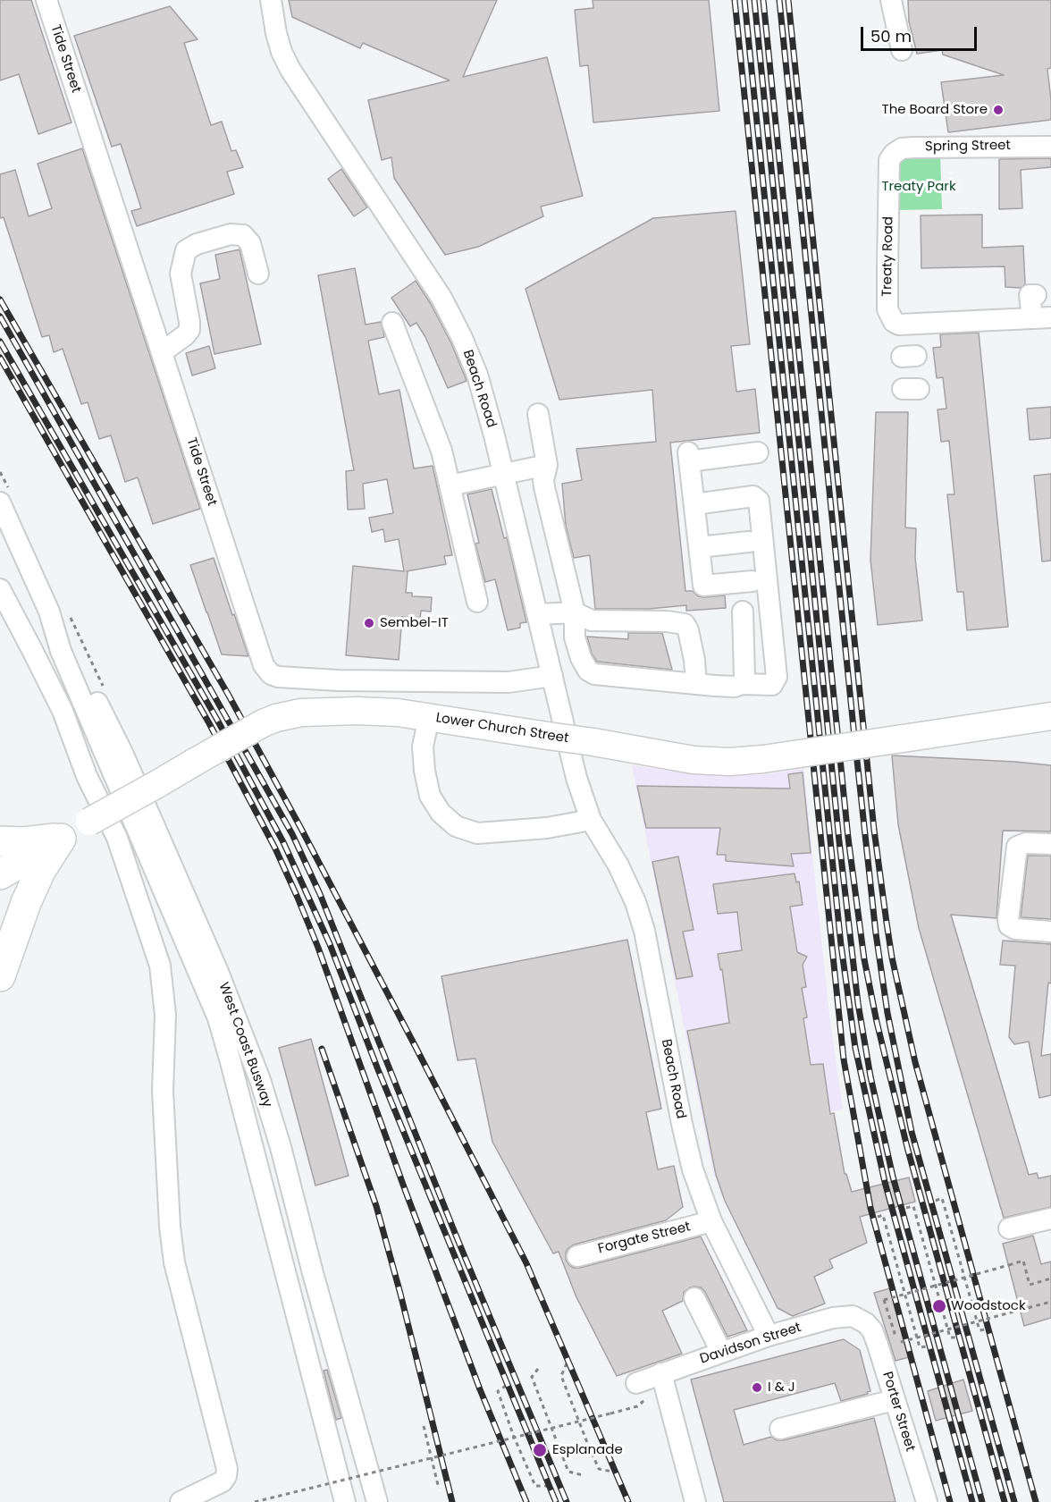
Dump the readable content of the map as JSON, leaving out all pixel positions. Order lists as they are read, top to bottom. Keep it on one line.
{"streets":{"main road":["Lower Church Street"],"street":["Tide Street","Spring Street","Treaty Road","Beach Road","West Coast Busway","Forgate Street","Davidson Street","Porter Street"]},"crossings":[["Tide Street","Beach Road"],["Spring Street","Treaty Road"],["Beach Road","Forgate Street"],["Beach Road","Davidson Street"],["Davidson Street","Porter Street"]],"parks":["Treaty Park"],"places":["The Board Store","Sembel-IT","Woodstock","I & J","Esplanade"],"scale_bar":"50 m"}
